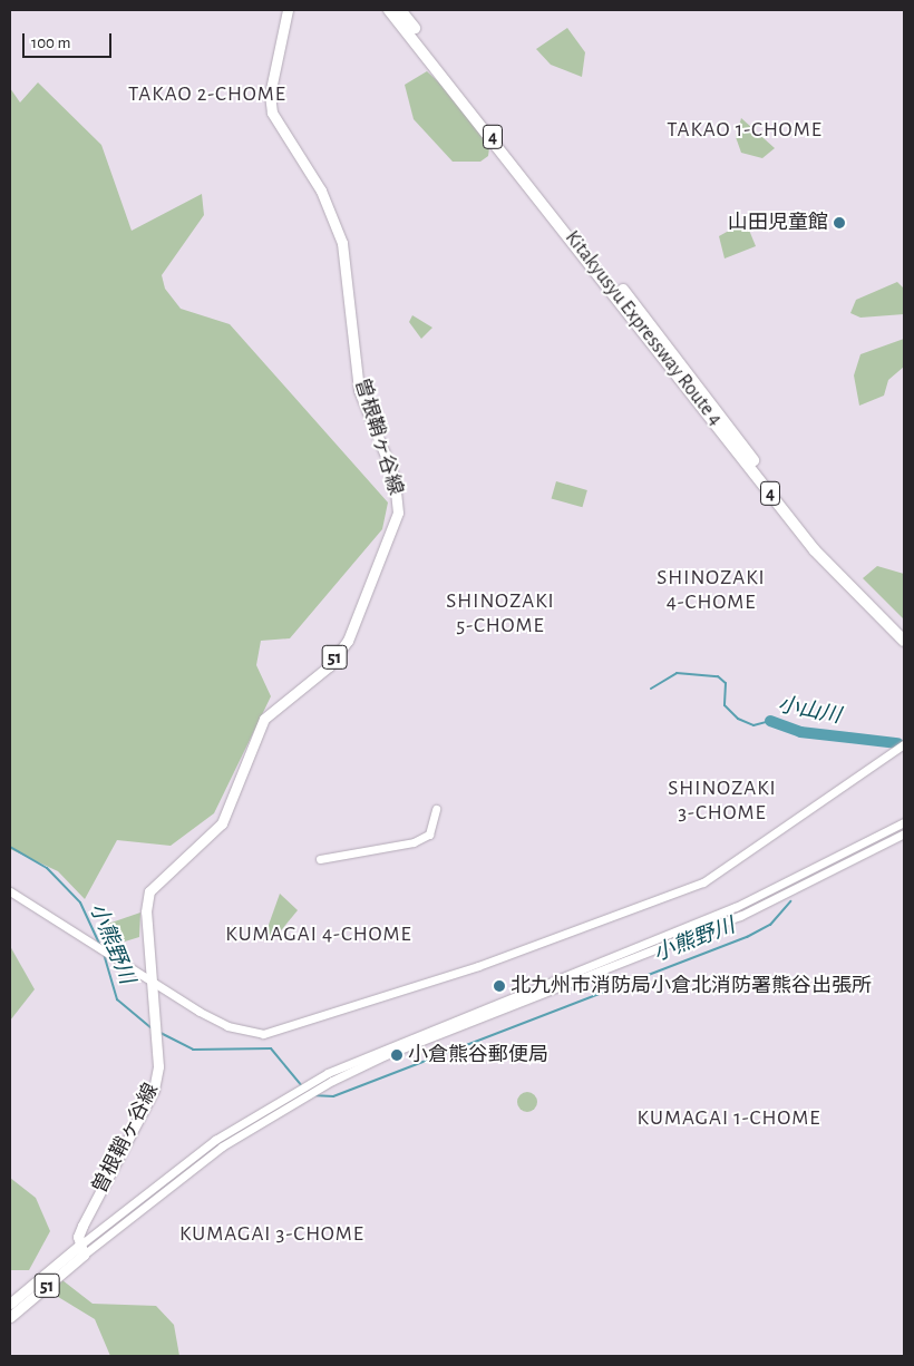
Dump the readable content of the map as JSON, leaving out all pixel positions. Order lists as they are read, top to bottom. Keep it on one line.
{"streets":{"highway":["4","Kitakyusyu Expressway Route 4"],"main road":["曽根鞘ヶ谷線","51"]},"crossings":[["曽根鞘ヶ谷線","51"]],"districts":["TAKAO 2-CHOME","TAKAO 1-CHOME","SHINOZAKI 4-CHOME","SHINOZAKI 5-CHOME","SHINOZAKI 3-CHOME","KUMAGAI 4-CHOME","KUMAGAI 1-CHOME","KUMAGAI 3-CHOME"],"water":["小山川","小熊野川"],"places":["山田児童館","北九州市消防局小倉北消防署熊谷出張所","小倉熊谷郵便局"],"scale_bar":"100 m"}
